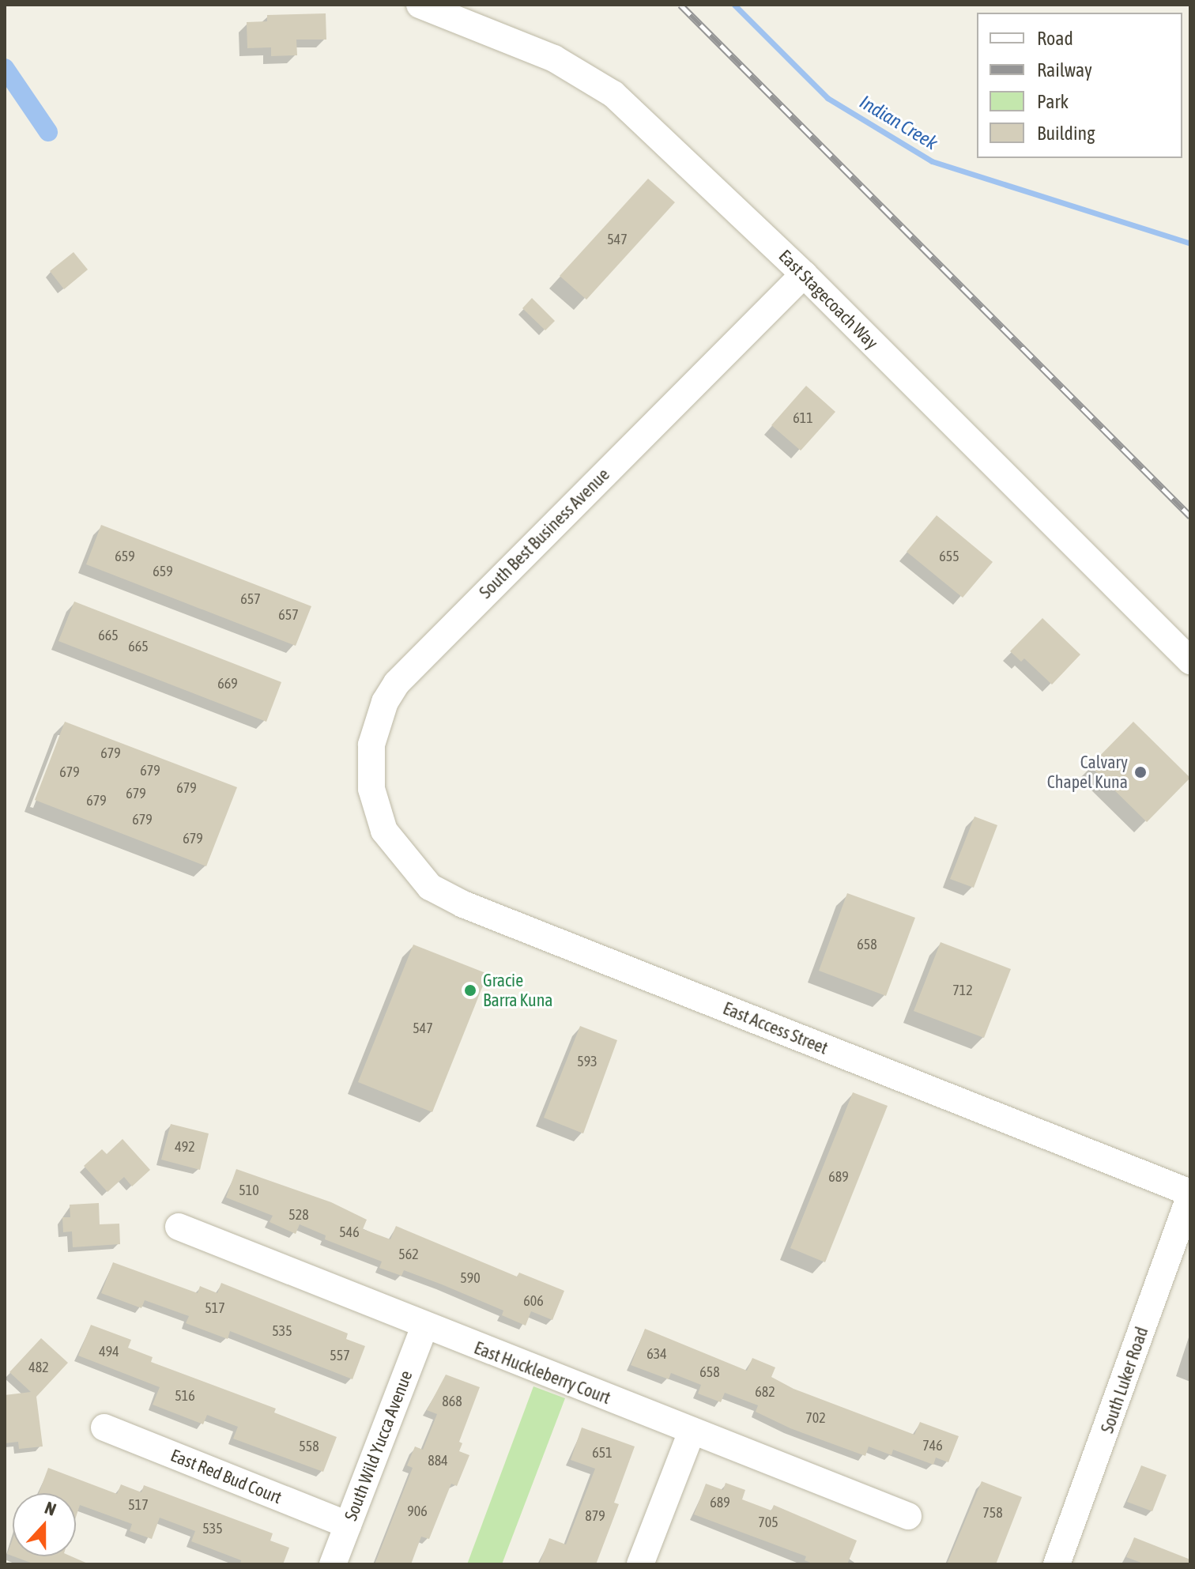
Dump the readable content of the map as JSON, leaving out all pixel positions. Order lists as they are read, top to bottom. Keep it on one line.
{"streets":{"street":["East Stagecoach Way","South Best Business Avenue","East Access Street","East Huckleberry Court","South Luker Road","South Wild Yucca Avenue","East Red Bud Court"]},"crossings":[["East Stagecoach Way","South Best Business Avenue"],["South Best Business Avenue","East Access Street"],["East Access Street","South Luker Road"],["East Huckleberry Court","South Wild Yucca Avenue"],["South Wild Yucca Avenue","East Red Bud Court"]],"water":["Indian Creek"],"places":["Calvary Chapel Kuna","Gracie Barra Kuna"],"house_numbers":["547","611","659","655","659","657","657","665","665","669","679","679","679","679","679","679","679","679","658","712","547","593","492","689","510","528","546","562","590","606","517","535","494","634","557","482","658","682","516","868","702","746","558","651","884","689","517","906","758","879","705","535"],"legend":["Road","Railway","Park","Building"],"north":"top"}
